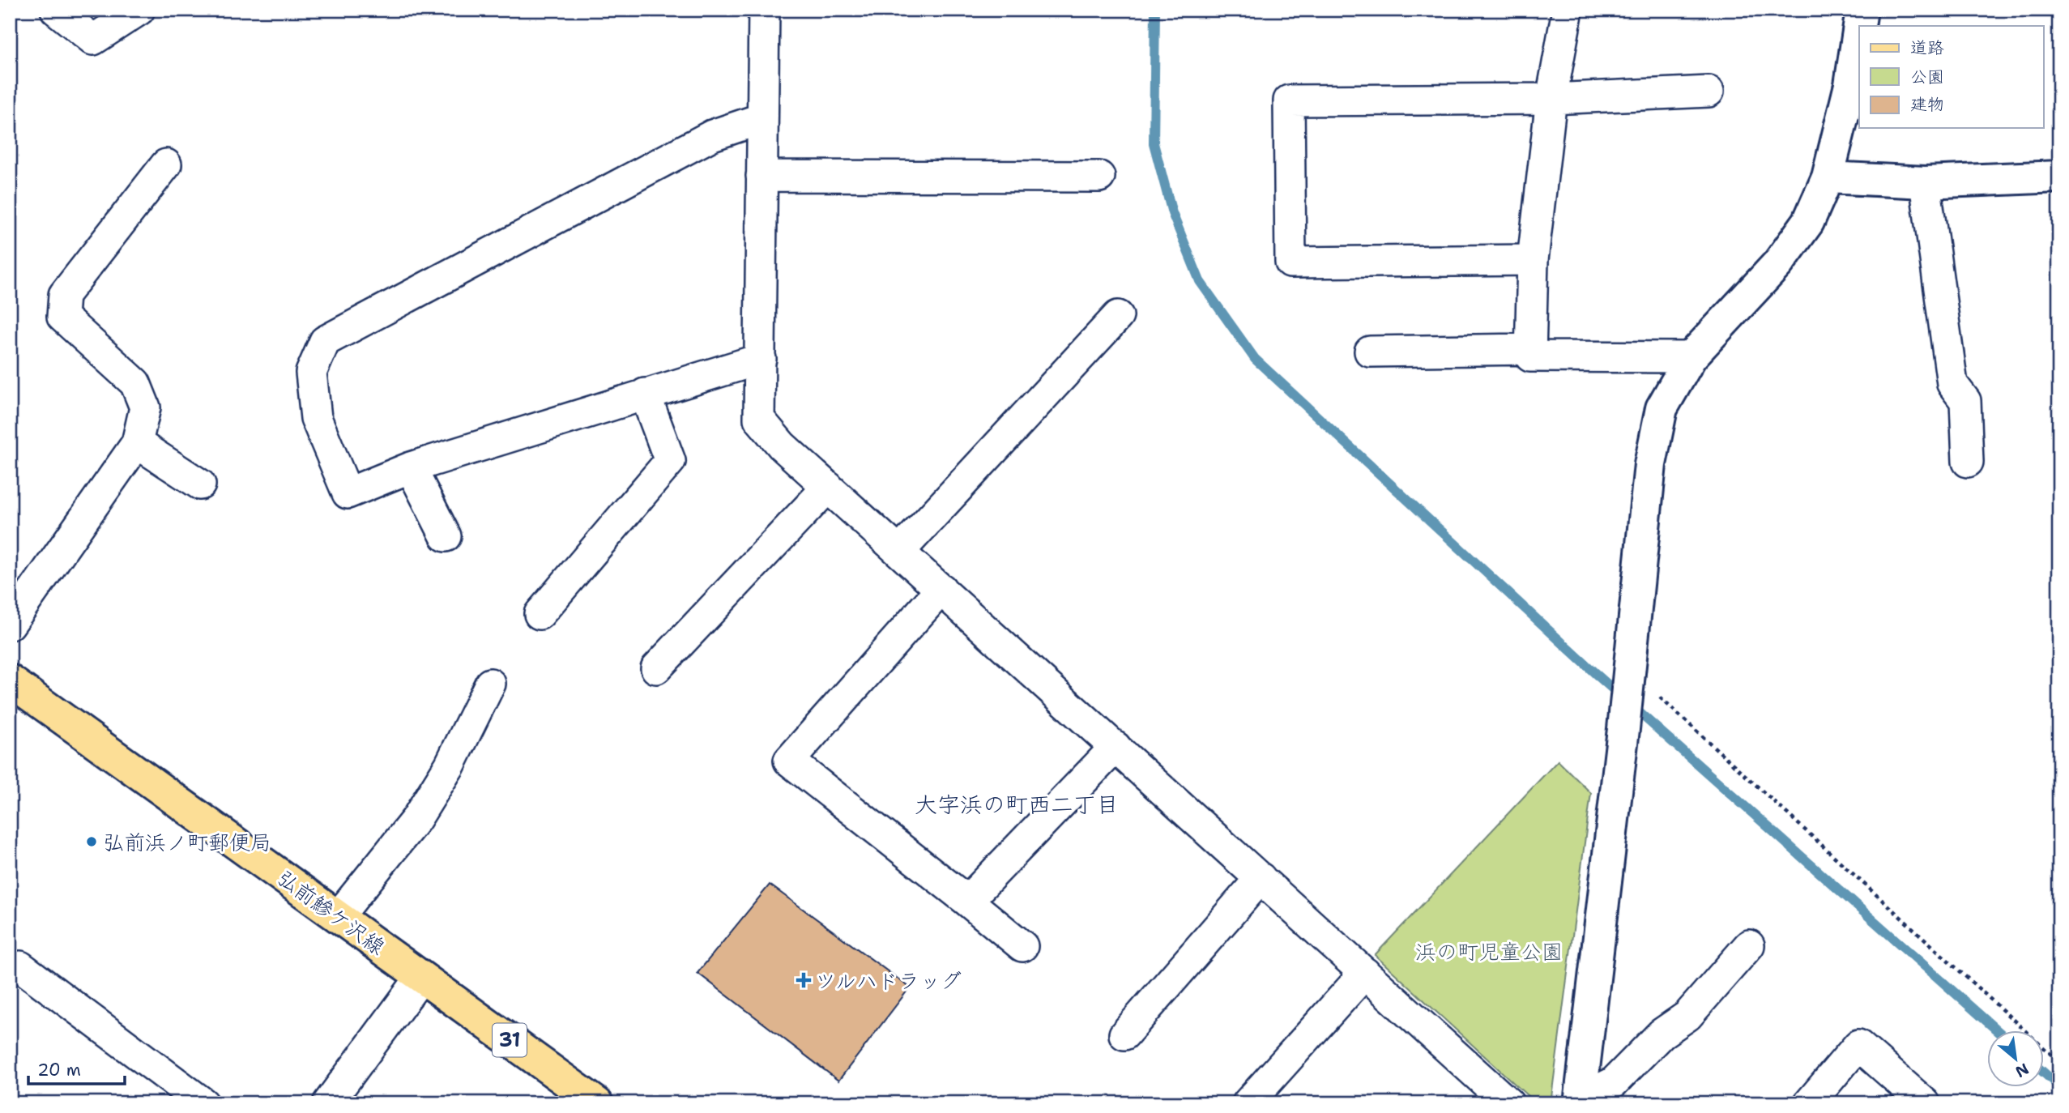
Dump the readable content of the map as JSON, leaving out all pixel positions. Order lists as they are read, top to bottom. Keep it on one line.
{"streets":{"main road":["弘前鰺ケ沢線","31"]},"districts":["大字浜の町西二丁目"],"parks":["浜の町児童公園"],"places":{"other":["弘前浜ノ町郵便局"],"health":["ツルハドラッグ"]},"legend":["道路","公園","建物"],"scale_bar":"20 m","north":"bottom right"}
